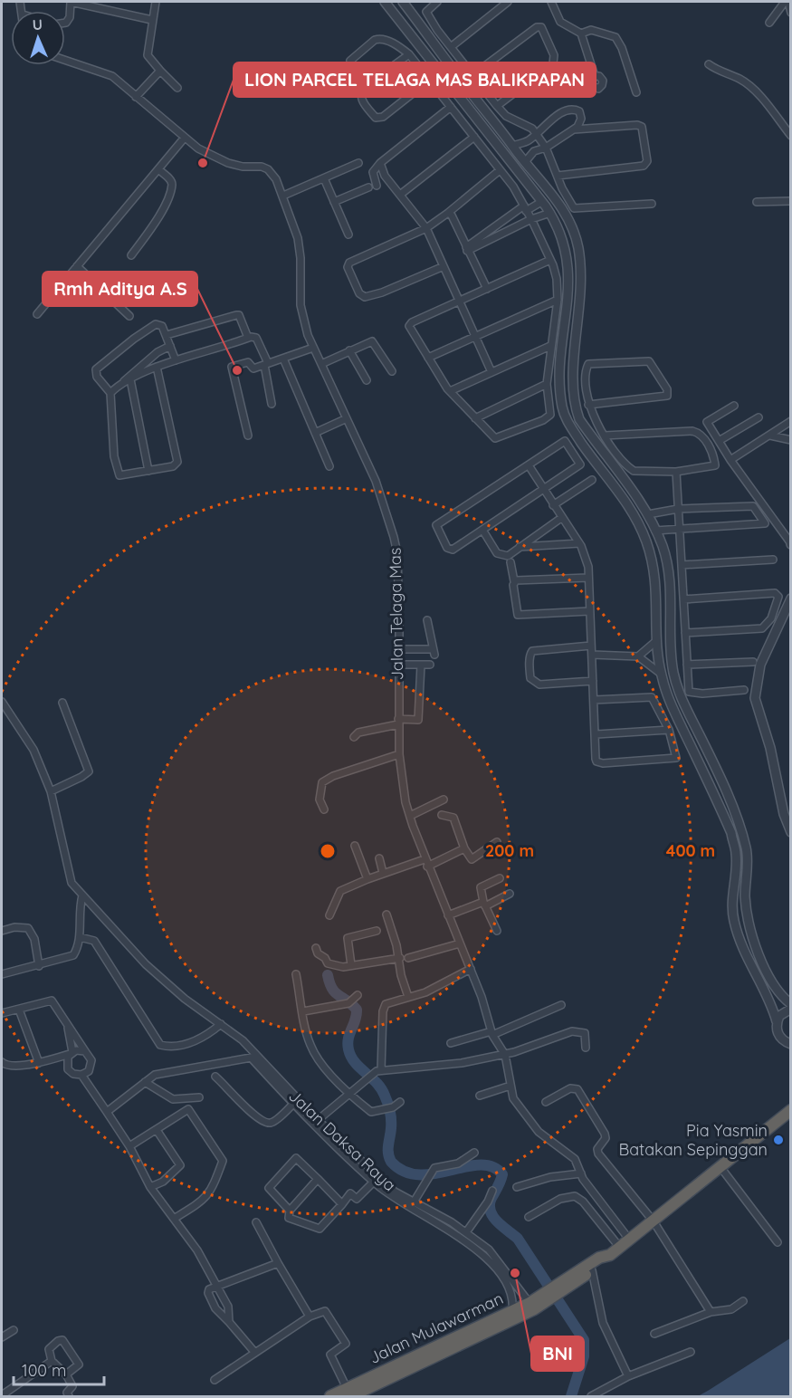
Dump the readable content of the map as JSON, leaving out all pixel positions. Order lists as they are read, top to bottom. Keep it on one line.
{"streets":{"highway":["Jalan Mulawarman"],"street":["Jalan Telaga Mas","Jalan Daksa Raya"]},"crossings":[["Jalan Telaga Mas","Jalan Mulawarman"],["Jalan Daksa Raya","Jalan Mulawarman"]],"places":["LION PARCEL TELAGA MAS BALIKPAPAN","Rmh Aditya A.S","Pia Yasmin Batakan Sepinggan","BNI"],"scale_bar":"100 m","north":"top","rings":["200 m","400 m"]}
